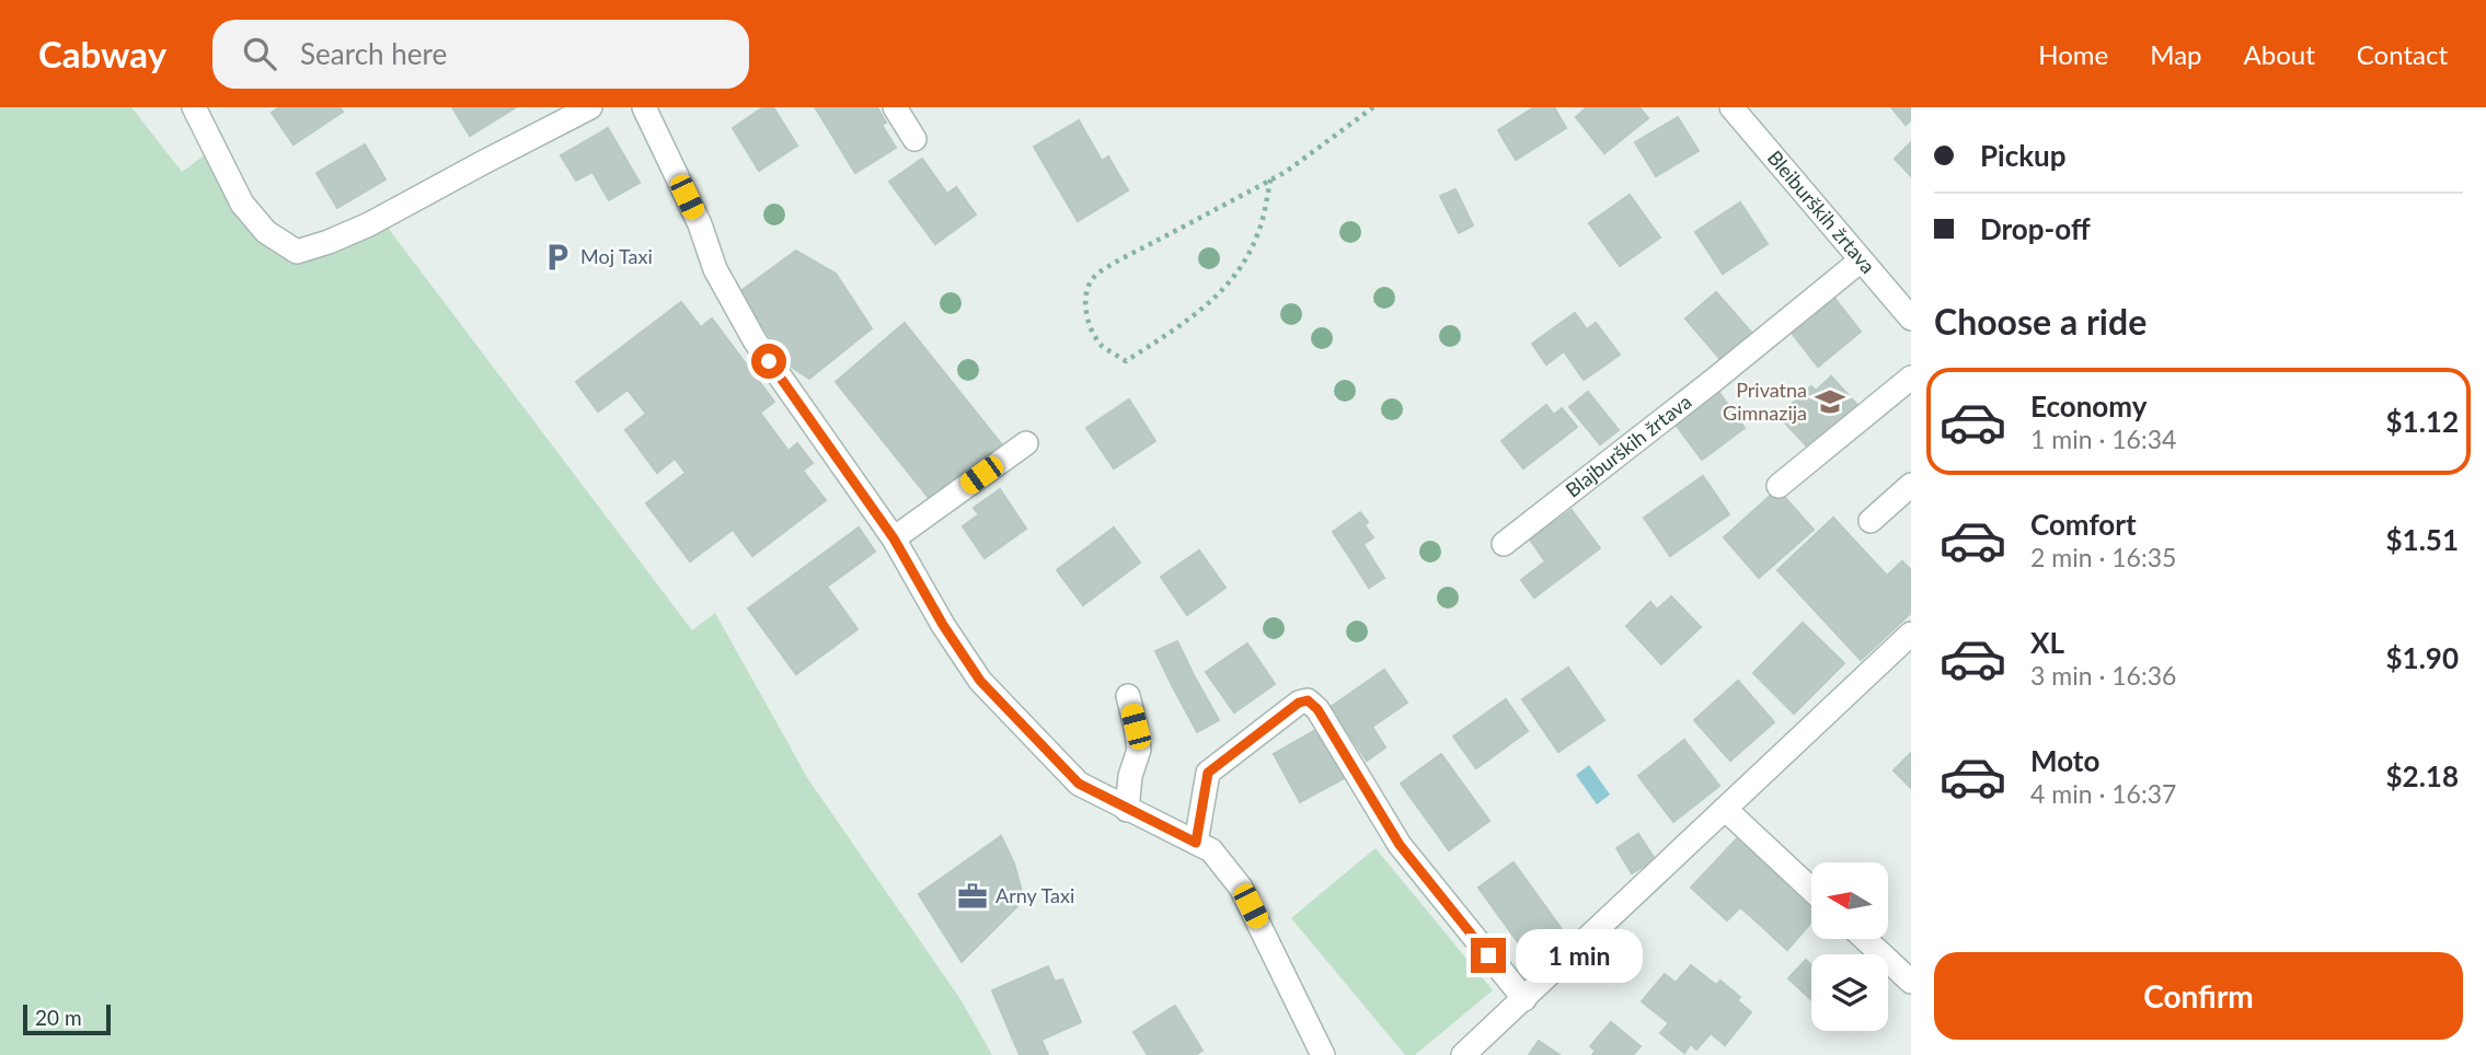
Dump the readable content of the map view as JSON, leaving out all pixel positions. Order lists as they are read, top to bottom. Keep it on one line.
{"streets":{"street":["Bleiburških žrtava","Blajburških žrtava"]},"crossings":[["Bleiburških žrtava","Blajburških žrtava"]],"places":{"parking":["Moj Taxi"],"school or university":["Privatna Gimnazija"],"office":["Arny Taxi"]},"scale_bar":"20 m","north":"left","page":{"header":"Cabway","search":"Search here","nav":["Home","Map","About","Contact"],"banner":["Pickup","Drop-off"],"heading":"Choose a ride","list":[{"name":"Economy","note":"1 min · 16:34","value":"$1.12"},{"name":"Comfort","note":"2 min · 16:35","value":"$1.51"},{"name":"XL","note":"3 min · 16:36","value":"$1.90"},{"name":"Moto","note":"4 min · 16:37","value":"$2.18"}],"bubble":"1 min","buttons":"Confirm","scale":"20 m"}}
